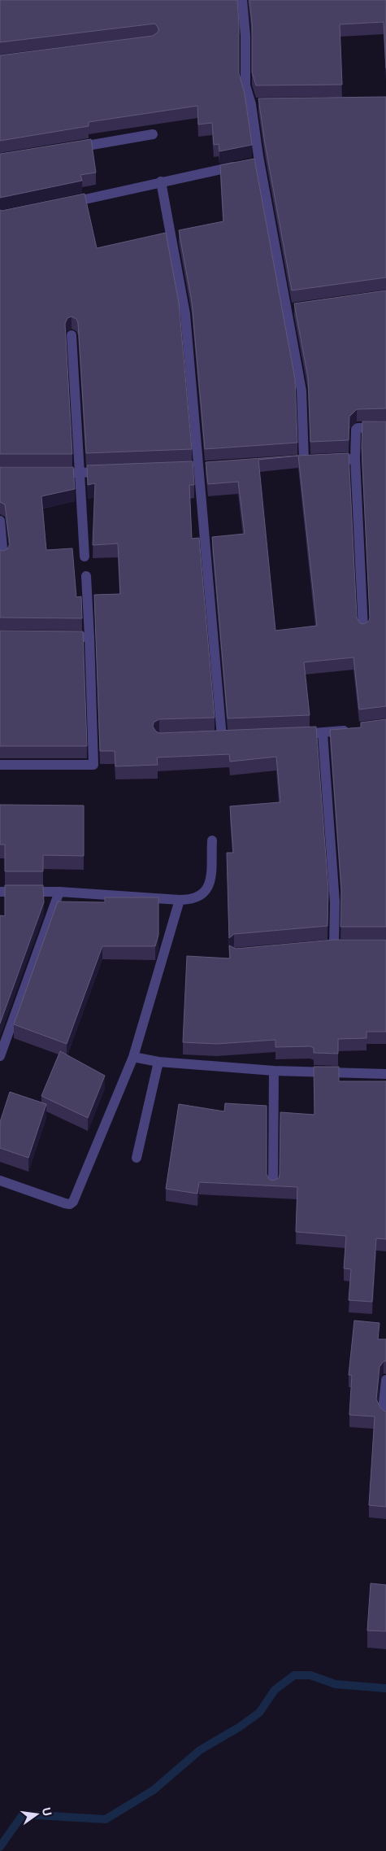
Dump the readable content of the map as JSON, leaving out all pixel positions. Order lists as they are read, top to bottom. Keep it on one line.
{"north":"right"}
